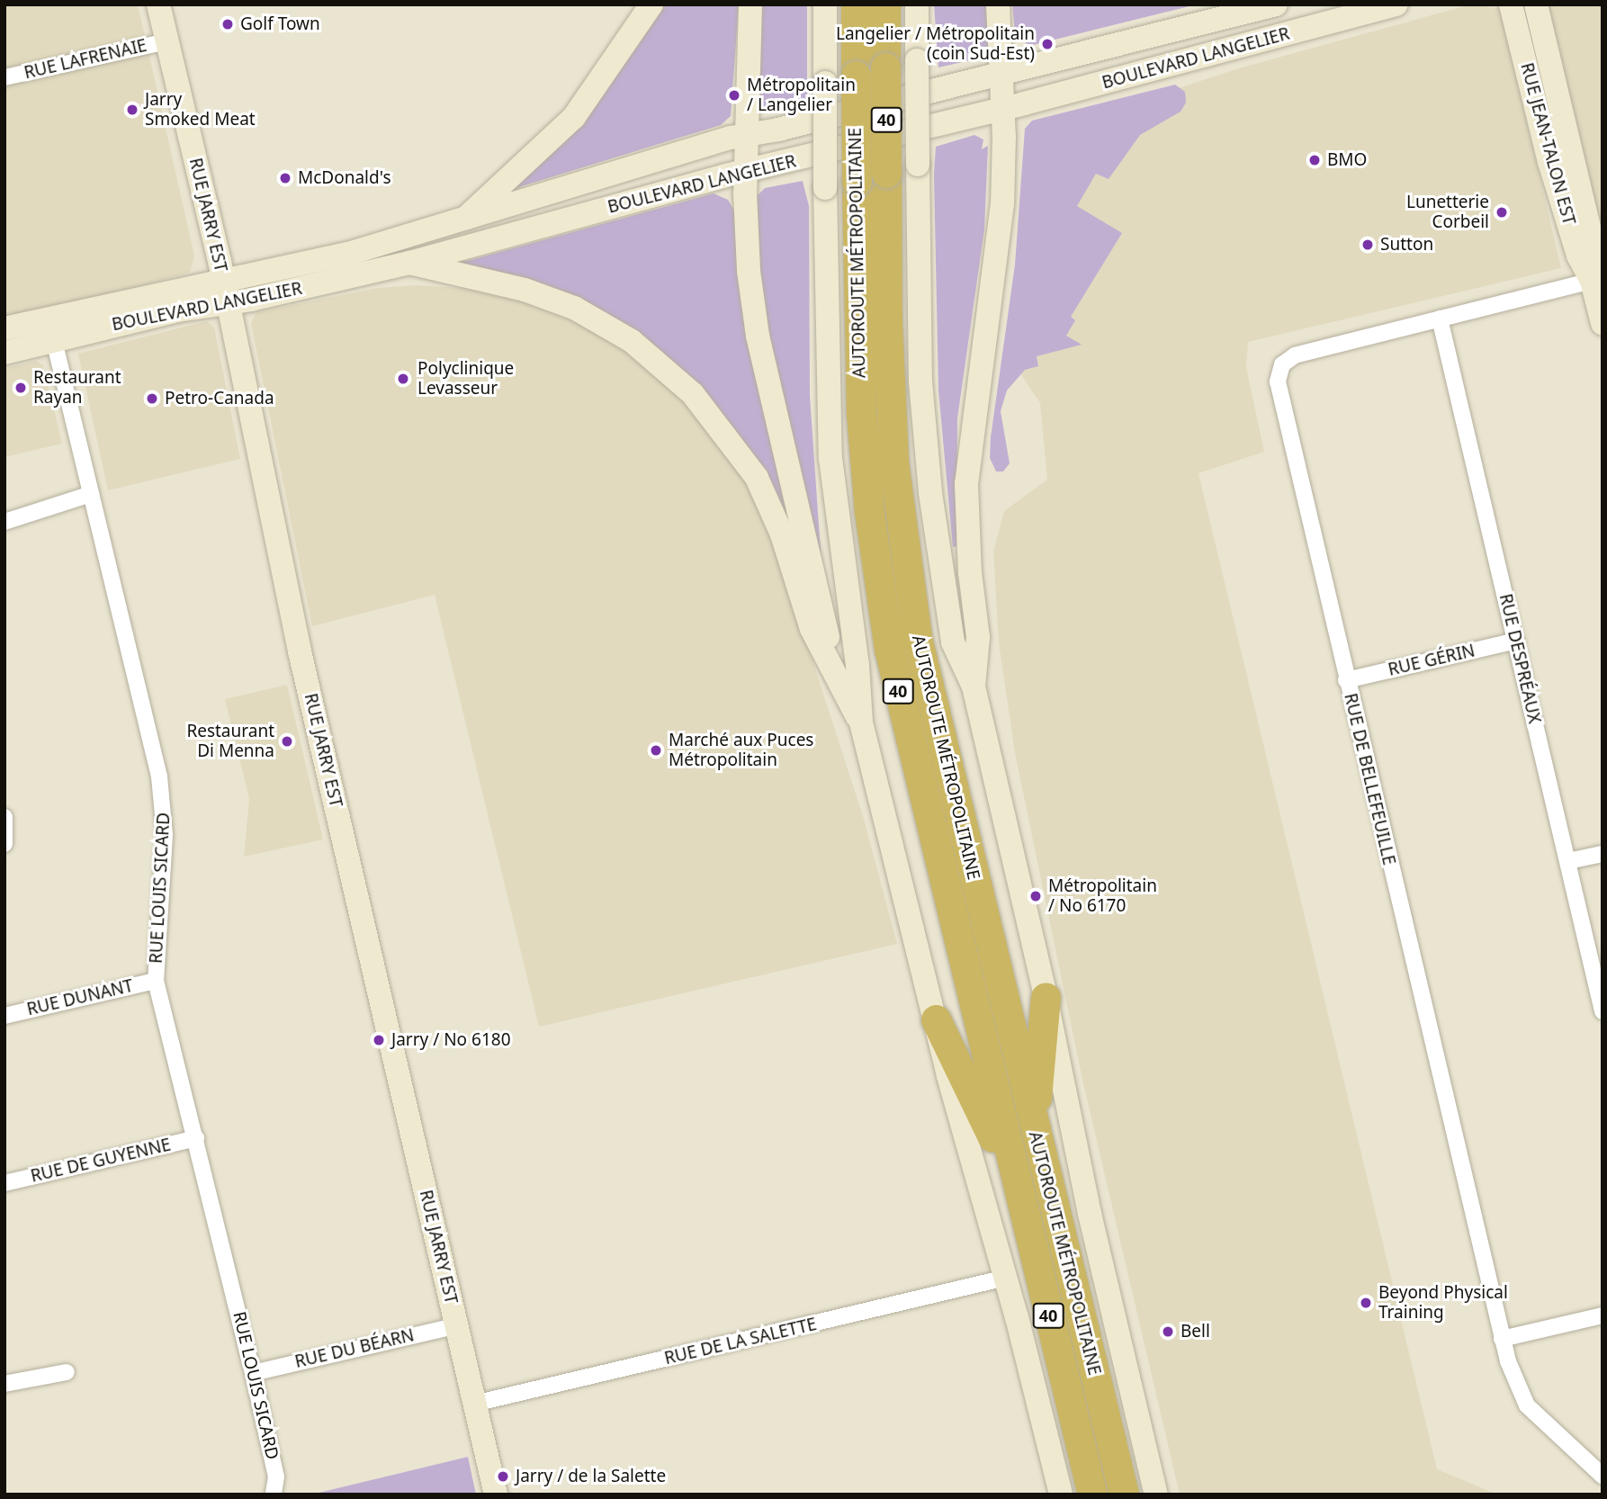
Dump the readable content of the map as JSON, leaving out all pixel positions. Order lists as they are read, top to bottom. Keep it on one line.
{"streets":{"highway":["40","AUTOROUTE MÉTROPOLITAINE"],"main road":["BOULEVARD LANGELIER","RUE JEAN-TALON EST","RUE JARRY EST"],"street":["RUE LAFRENAIE","RUE DESPRÉAUX","RUE GÉRIN","RUE DE BELLEFEUILLE","RUE LOUIS SICARD","RUE DUNANT","RUE DE GUYENNE","RUE DE LA SALETTE","RUE DU BÉARN"]},"crossings":[["BOULEVARD LANGELIER","RUE JARRY EST"],["BOULEVARD LANGELIER","RUE LOUIS SICARD"],["RUE LAFRENAIE","RUE JARRY EST"],["RUE JEAN-TALON EST","RUE DE BELLEFEUILLE"],["RUE JARRY EST","RUE DE LA SALETTE"],["RUE JARRY EST","RUE DU BÉARN"],["RUE DESPRÉAUX","RUE GÉRIN"],["RUE DESPRÉAUX","RUE DE BELLEFEUILLE"],["RUE GÉRIN","RUE DE BELLEFEUILLE"],["RUE LOUIS SICARD","RUE DUNANT"],["RUE LOUIS SICARD","RUE DE GUYENNE"],["RUE LOUIS SICARD","RUE DU BÉARN"]],"places":["Golf Town","Langelier / Métropolitain (coin Sud-Est)","Métropolitain / Langelier","Jarry Smoked Meat","BMO","McDonald's","Lunetterie Corbeil","Sutton","Polyclinique Levasseur","Restaurant Rayan","Petro-Canada","Restaurant Di Menna","Marché aux Puces Métropolitain","Métropolitain / No 6170","Jarry / No 6180","Beyond Physical Training","Bell","Jarry / de la Salette"]}
